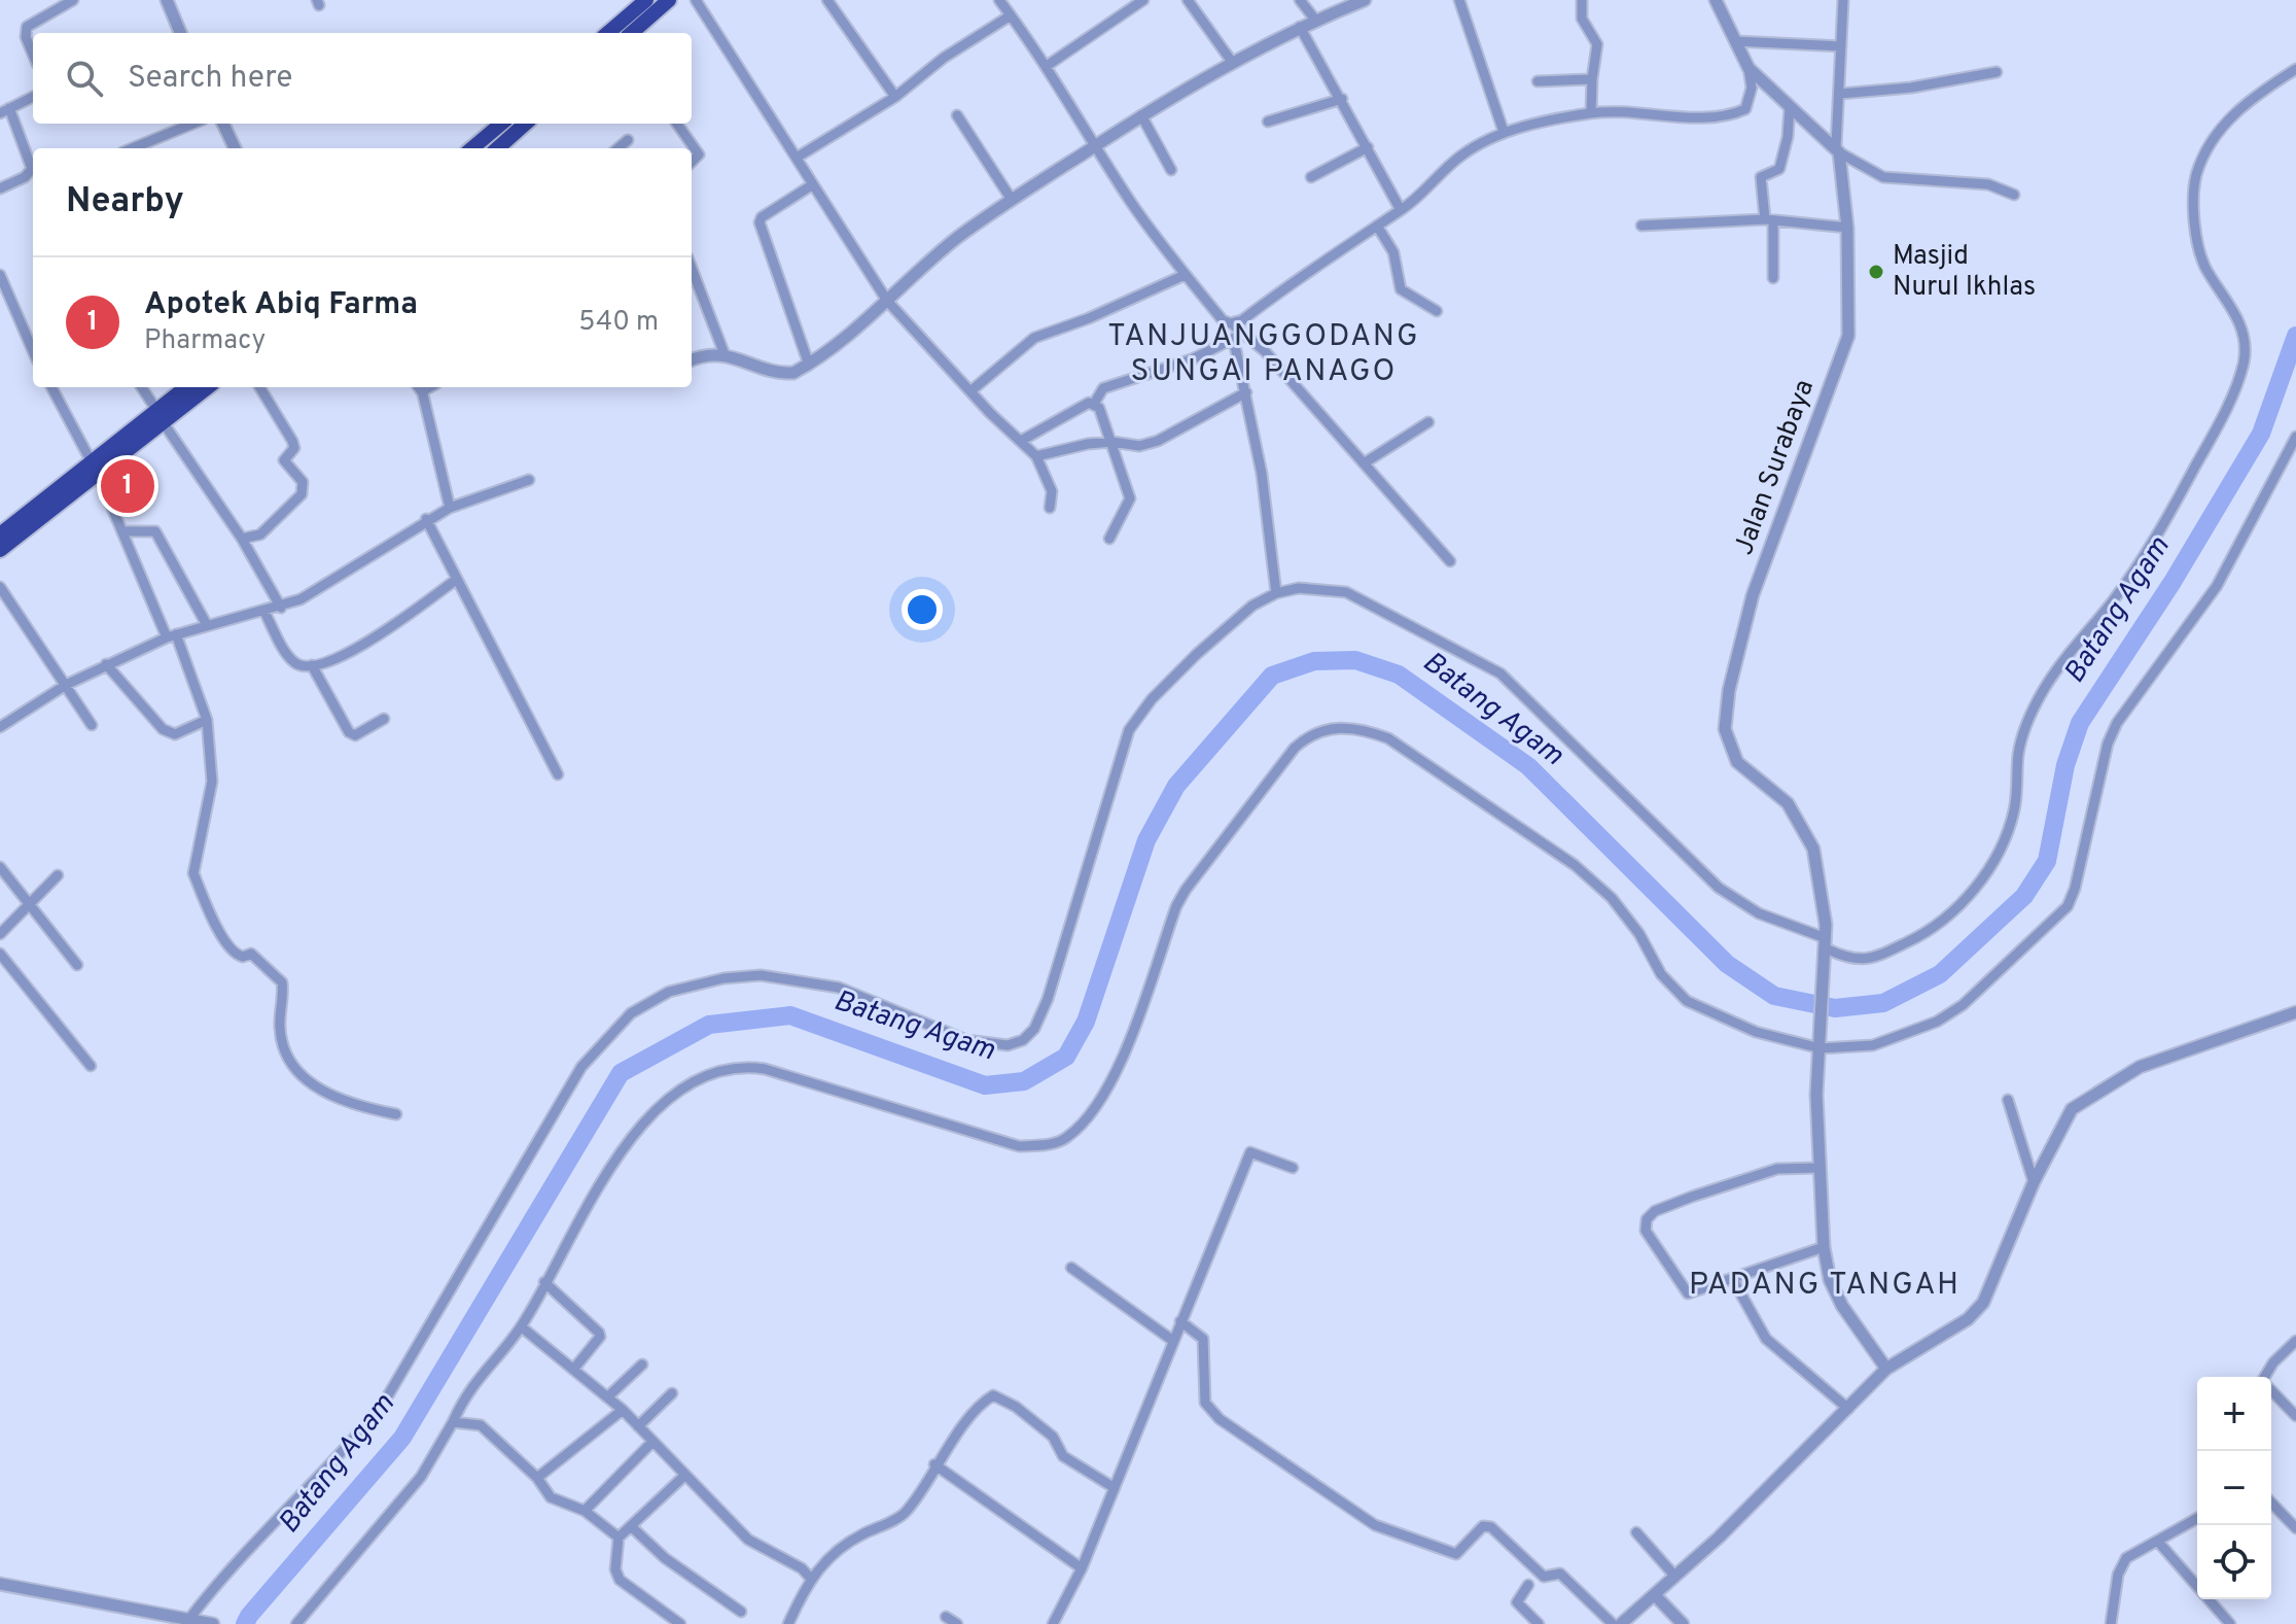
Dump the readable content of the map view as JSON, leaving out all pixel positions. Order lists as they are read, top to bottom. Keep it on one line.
{"streets":{"street":["Jalan Surabaya"]},"districts":["TANJUANGGODANG SUNGAI PANAGO","PADANG TANGAH"],"water":["Batang Agam"],"places":["Masjid Nurul Ikhlas"],"page":{"search":"Search here","heading":"Nearby","list":[{"mark":"1","name":"Apotek Abiq Farma","note":"Pharmacy","value":"540 m"}],"pins":"1","map_buttons":["+","−"]}}
